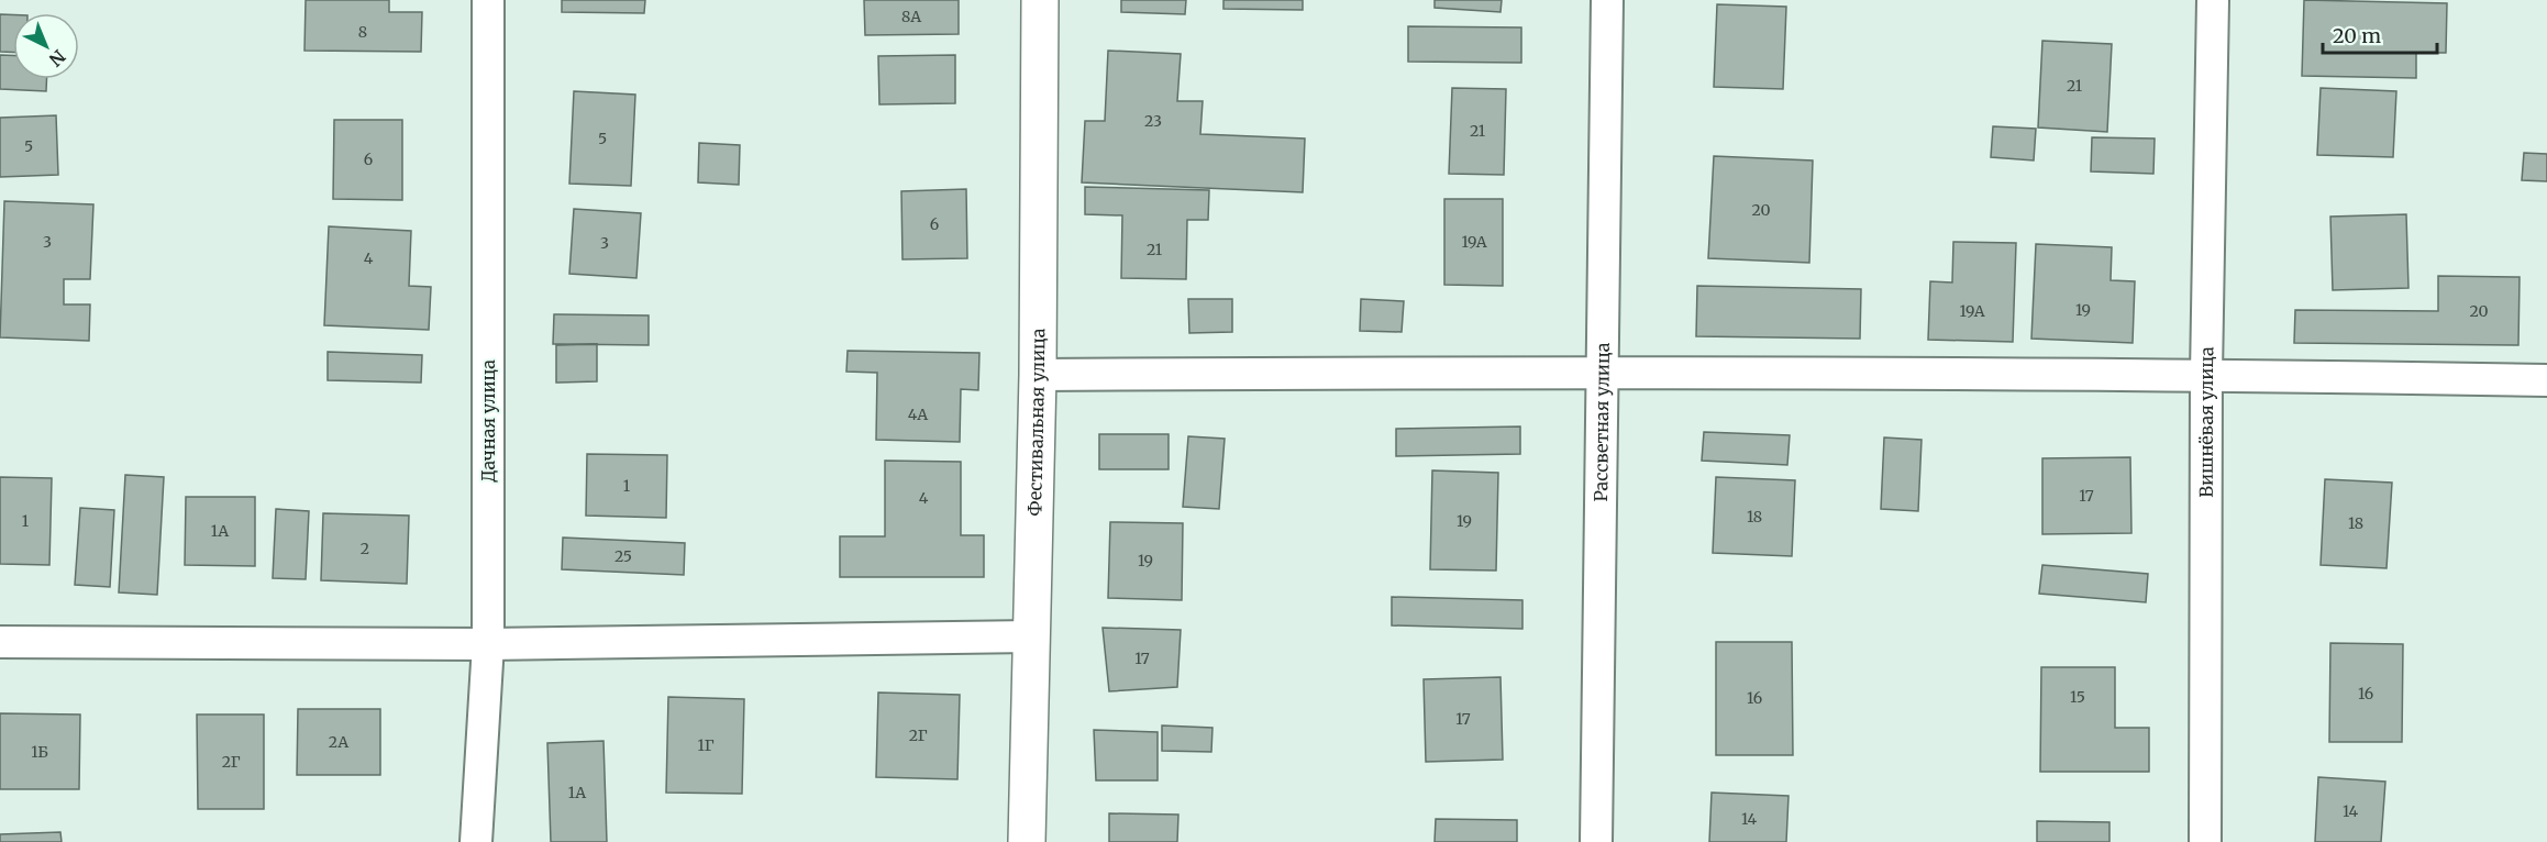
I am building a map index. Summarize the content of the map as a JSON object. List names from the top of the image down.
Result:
{
  "streets": {
    "street": [
      "Дачная улица",
      "Фестивальная улица",
      "Рассветная улица",
      "Вишнёвая улица"
    ]
  },
  "house_numbers": [
    "8А",
    "8",
    "21",
    "23",
    "21",
    "5",
    "5",
    "6",
    "20",
    "6",
    "3",
    "19А",
    "3",
    "21",
    "4",
    "19",
    "19А",
    "20",
    "4А",
    "1",
    "17",
    "4",
    "18",
    "1",
    "19",
    "18",
    "1А",
    "2",
    "25",
    "19",
    "17",
    "16",
    "15",
    "16",
    "17",
    "2Г",
    "2А",
    "1Г",
    "1Б",
    "2Г",
    "1А",
    "14",
    "14"
  ],
  "scale_bar": "20 m",
  "north": "bottom right"
}
